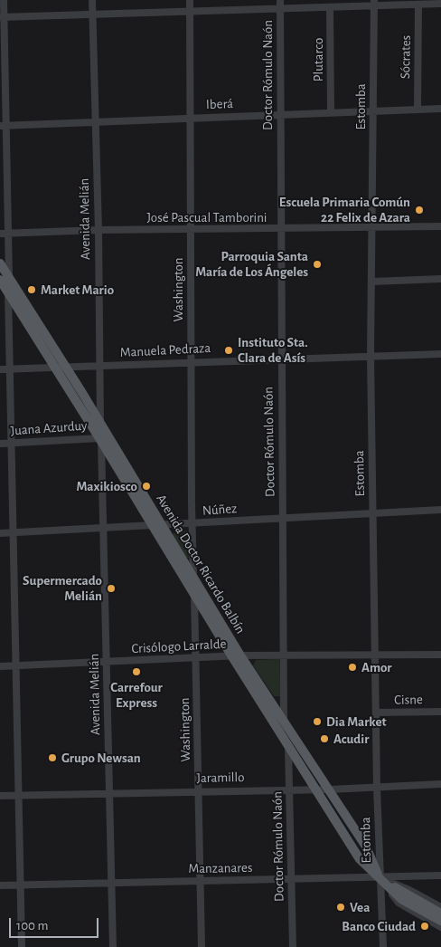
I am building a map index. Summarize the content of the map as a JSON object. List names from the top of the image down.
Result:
{
  "streets": {
    "main road": ["Avenida Doctor Ricardo Balbín"],
    "street": [
      "Sócrates",
      "Plutarco",
      "Doctor Rómulo Naón",
      "Iberá",
      "Estomba",
      "José Pascual Tamborini",
      "Avenida Melián",
      "Washington",
      "Manuela Pedraza",
      "Juana Azurduy",
      "Núñez",
      "Crisólogo Larralde",
      "Cisne",
      "Jaramillo",
      "Manzanares"
    ]
  },
  "crossings": [
    ["Sócrates", "Iberá"],
    ["Plutarco", "Iberá"],
    ["Doctor Rómulo Naón", "Iberá"],
    ["Doctor Rómulo Naón", "José Pascual Tamborini"],
    ["Doctor Rómulo Naón", "Manuela Pedraza"],
    ["Doctor Rómulo Naón", "Núñez"],
    ["Doctor Rómulo Naón", "Avenida Doctor Ricardo Balbín"],
    ["Doctor Rómulo Naón", "Crisólogo Larralde"],
    ["Doctor Rómulo Naón", "Jaramillo"],
    ["Doctor Rómulo Naón", "Manzanares"],
    ["Iberá", "Estomba"],
    ["Iberá", "Avenida Melián"],
    ["Iberá", "Washington"],
    ["Estomba", "José Pascual Tamborini"],
    ["Estomba", "Manuela Pedraza"],
    ["Estomba", "Núñez"],
    ["Estomba", "Avenida Doctor Ricardo Balbín"],
    ["Estomba", "Crisólogo Larralde"],
    ["Estomba", "Cisne"],
    ["Estomba", "Jaramillo"],
    ["Estomba", "Manzanares"],
    ["José Pascual Tamborini", "Avenida Melián"],
    ["José Pascual Tamborini", "Washington"],
    ["Avenida Melián", "Manuela Pedraza"],
    ["Avenida Melián", "Juana Azurduy"],
    ["Avenida Melián", "Núñez"],
    ["Avenida Melián", "Avenida Doctor Ricardo Balbín"],
    ["Avenida Melián", "Crisólogo Larralde"],
    ["Avenida Melián", "Jaramillo"],
    ["Avenida Melián", "Manzanares"],
    ["Washington", "Manuela Pedraza"],
    ["Washington", "Núñez"],
    ["Washington", "Avenida Doctor Ricardo Balbín"],
    ["Washington", "Crisólogo Larralde"],
    ["Washington", "Jaramillo"],
    ["Washington", "Manzanares"],
    ["Manuela Pedraza", "Avenida Doctor Ricardo Balbín"],
    ["Juana Azurduy", "Avenida Doctor Ricardo Balbín"],
    ["Núñez", "Avenida Doctor Ricardo Balbín"],
    ["Avenida Doctor Ricardo Balbín", "Crisólogo Larralde"],
    ["Avenida Doctor Ricardo Balbín", "Jaramillo"],
    ["Avenida Doctor Ricardo Balbín", "Manzanares"]
  ],
  "places": [
    "Escuela Primaria Común 22 Felix de Azara",
    "Parroquia Santa María de Los Ángeles",
    "Market Mario",
    "Instituto Sta. Clara de Asís",
    "Maxikiosco",
    "Supermercado Melián",
    "Amor",
    "Carrefour Express",
    "Dia Market",
    "Acudir",
    "Grupo Newsan",
    "Vea",
    "Banco Ciudad"
  ],
  "scale_bar": "100 m"
}
